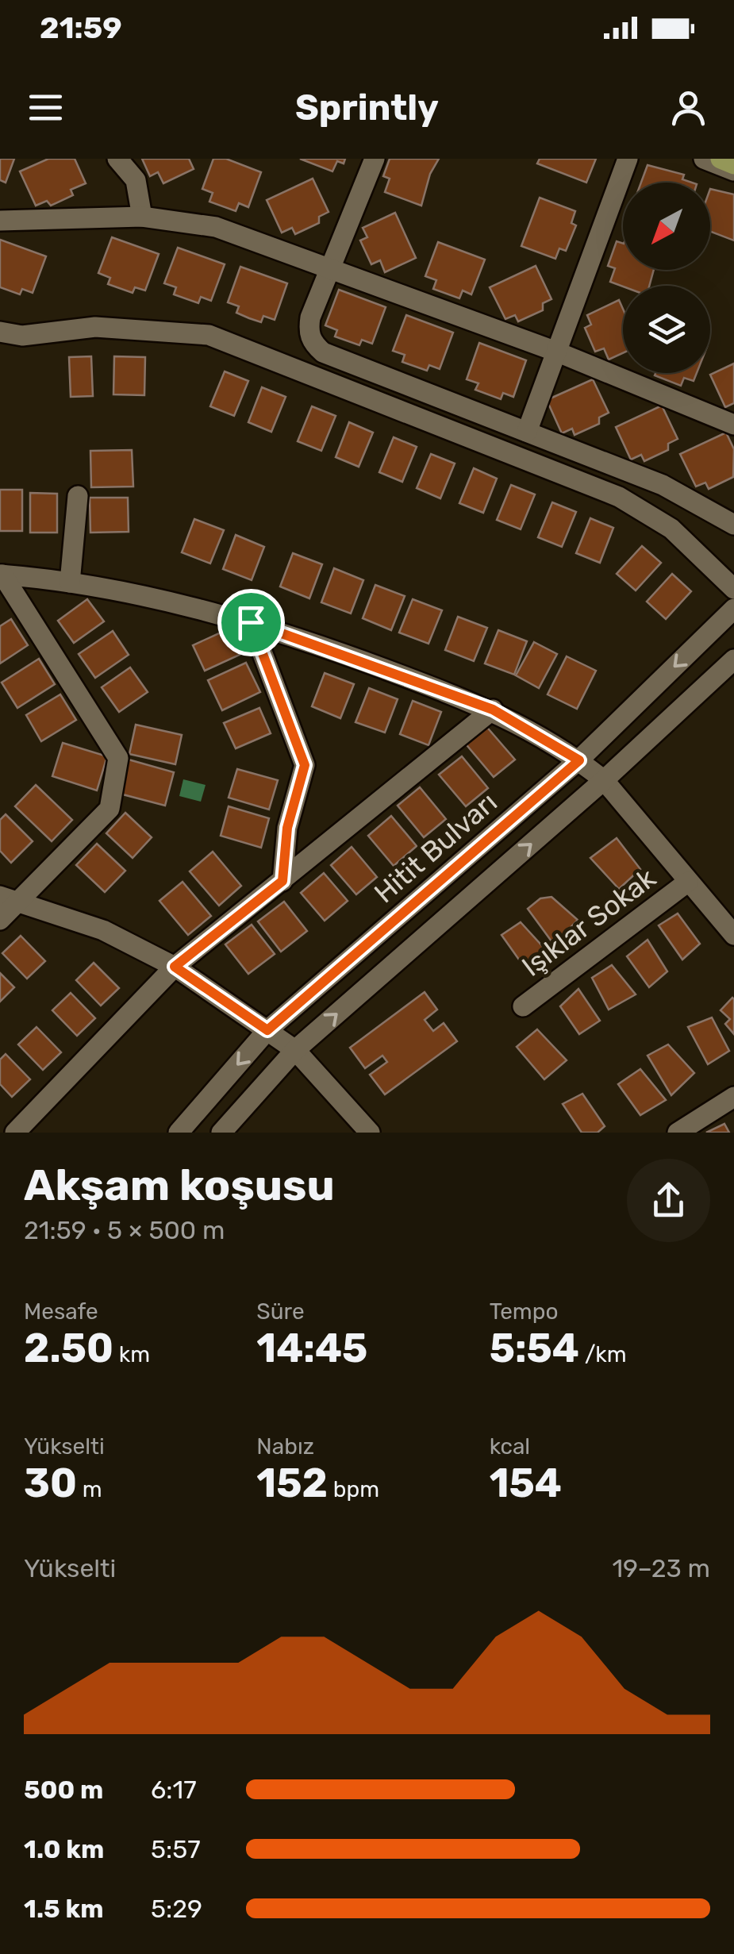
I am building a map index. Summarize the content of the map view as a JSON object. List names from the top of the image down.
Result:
{
  "streets": {
    "street": ["Hitit Bulvarı", "Işıklar Sokak"]
  },
  "north": "bottom left",
  "page": {
    "status": "21:59",
    "header": "Sprintly",
    "heading": ["Akşam koşusu", "21:59 · 5 × 500 m"],
    "stats": [
      ["Mesafe", "2.50 km"],
      ["Süre", "14:45"],
      ["Tempo", "5:54 /km"],
      ["Yükselti", "30 m"],
      ["Nabız", "152 bpm"],
      ["kcal", "154"]
    ],
    "chart": ["Yükselti", "19–23 m"],
    "list": [
      {
        "name": "500 m",
        "note": "6:17"
      },
      {
        "name": "1.0 km",
        "note": "5:57"
      },
      {
        "name": "1.5 km",
        "note": "5:29"
      }
    ]
  }
}
